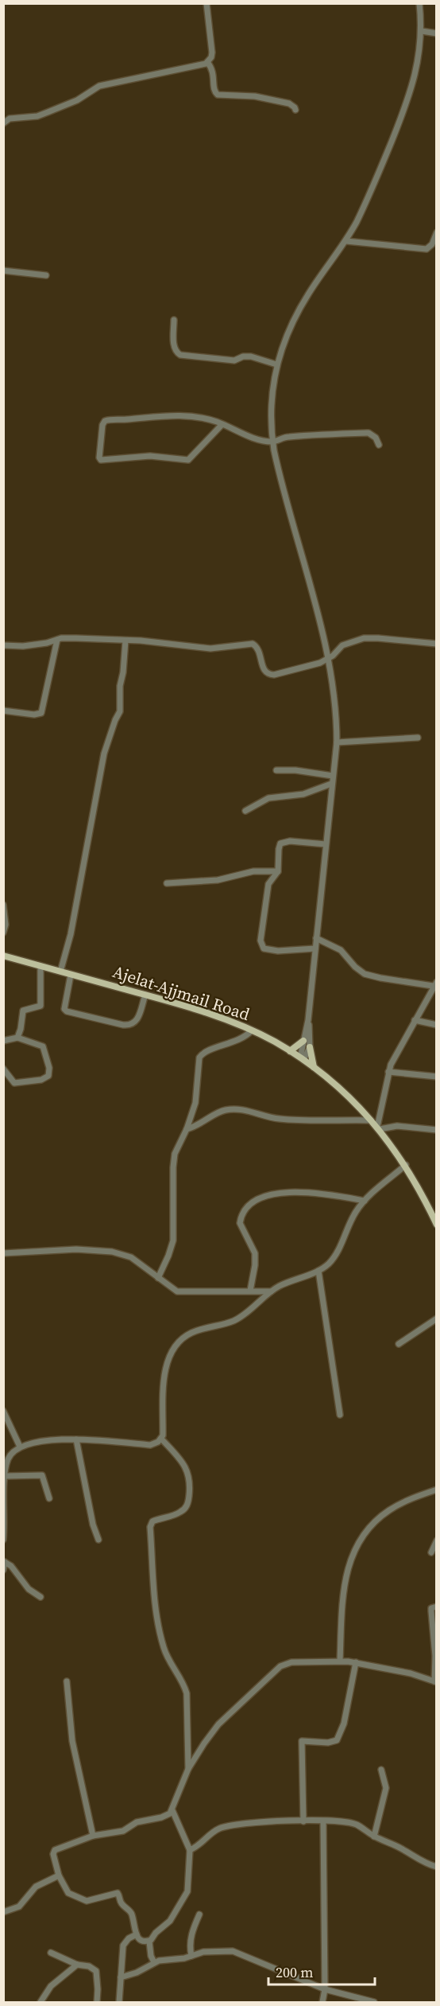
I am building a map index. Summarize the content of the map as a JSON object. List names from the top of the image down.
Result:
{
  "streets": {
    "main road": ["Ajelat-Ajjmail Road"]
  },
  "scale_bar": "200 m"
}
